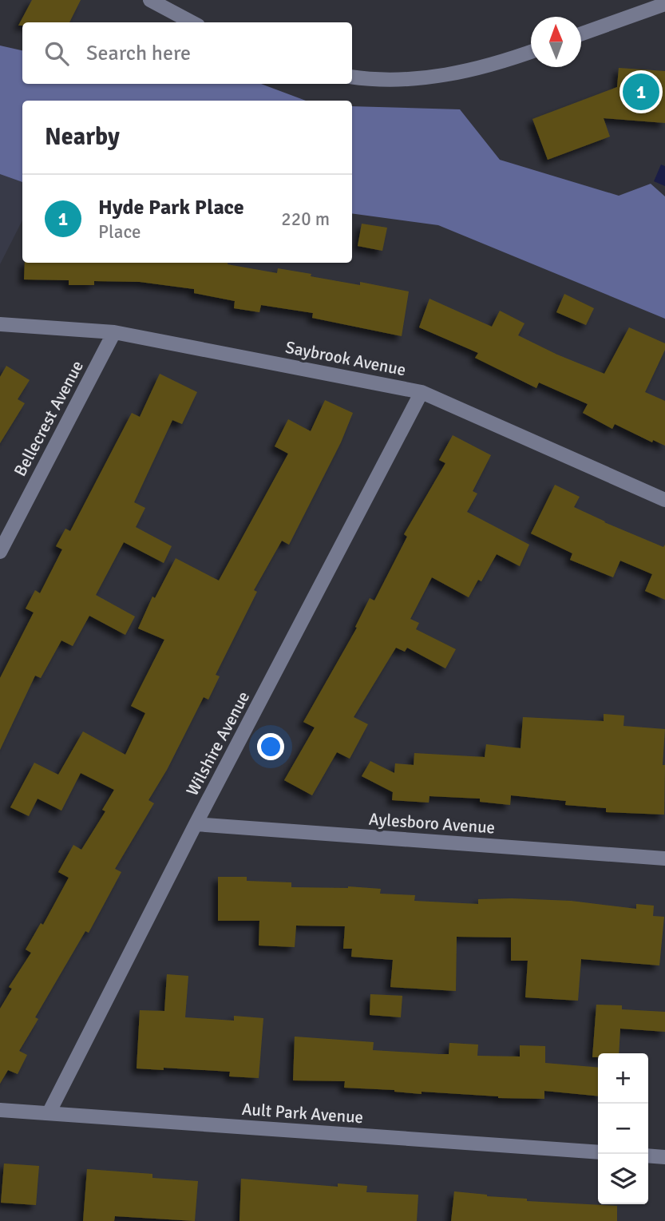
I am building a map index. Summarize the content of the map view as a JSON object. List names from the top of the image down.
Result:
{
  "streets": {
    "street": [
      "Saybrook Avenue",
      "Bellecrest Avenue",
      "Wilshire Avenue",
      "Aylesboro Avenue",
      "Ault Park Avenue"
    ]
  },
  "crossings": [
    ["Saybrook Avenue", "Bellecrest Avenue"],
    ["Saybrook Avenue", "Wilshire Avenue"],
    ["Wilshire Avenue", "Aylesboro Avenue"],
    ["Wilshire Avenue", "Ault Park Avenue"]
  ],
  "north": "top",
  "page": {
    "search": "Search here",
    "pins": "1",
    "heading": "Nearby",
    "list": [
      {
        "mark": "1",
        "name": "Hyde Park Place",
        "note": "Place",
        "value": "220 m"
      }
    ],
    "map_buttons": ["+", "−"]
  }
}
